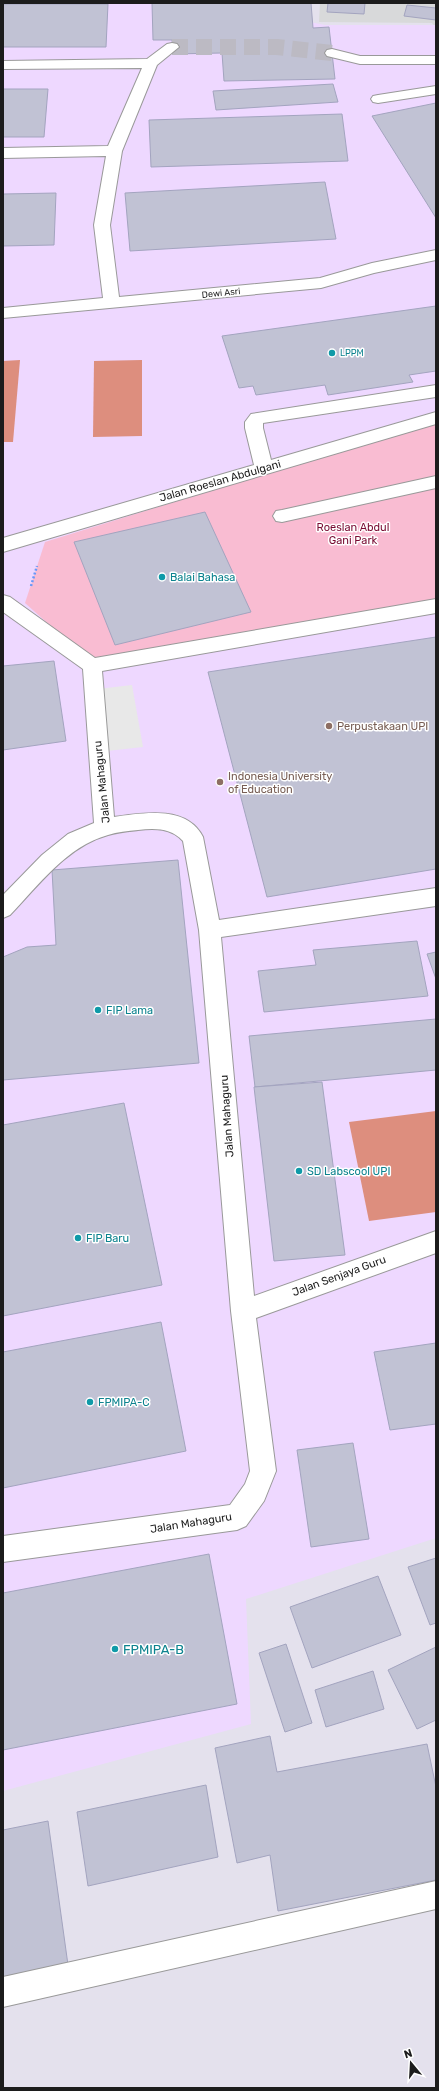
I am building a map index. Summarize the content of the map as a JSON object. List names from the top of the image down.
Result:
{
  "streets": {
    "street": [
      "Dewi Asri",
      "Jalan Roeslan Abdulgani",
      "Jalan Mahaguru",
      "Jalan Senjaya Guru"
    ]
  },
  "crossings": [
    ["Jalan Mahaguru", "Jalan Senjaya Guru"]
  ],
  "parks": ["Roeslan Abdul Gani Park"],
  "places": [
    "LPPM",
    "Balai Bahasa",
    "Perpustakaan UPI",
    "Indonesia University of Education",
    "FIP Lama",
    "SD Labscool UPI",
    "FIP Baru",
    "FPMIPA-C",
    "FPMIPA-B"
  ],
  "north": "top"
}
